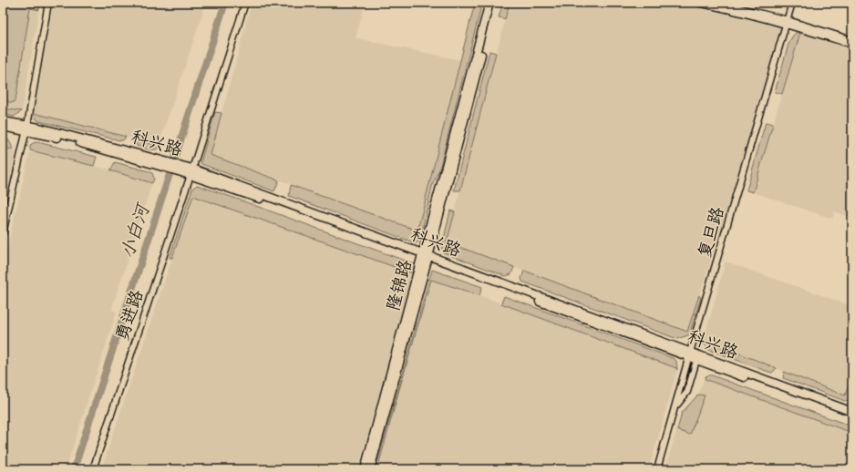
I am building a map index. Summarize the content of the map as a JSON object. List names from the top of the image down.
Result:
{
  "streets": {
    "main road": ["科兴路", "隆锦路"],
    "street": ["复旦路", "勇进路"]
  },
  "crossings": [
    ["科兴路", "复旦路"],
    ["科兴路", "隆锦路"],
    ["科兴路", "勇进路"]
  ],
  "water": ["小白河"]
}
